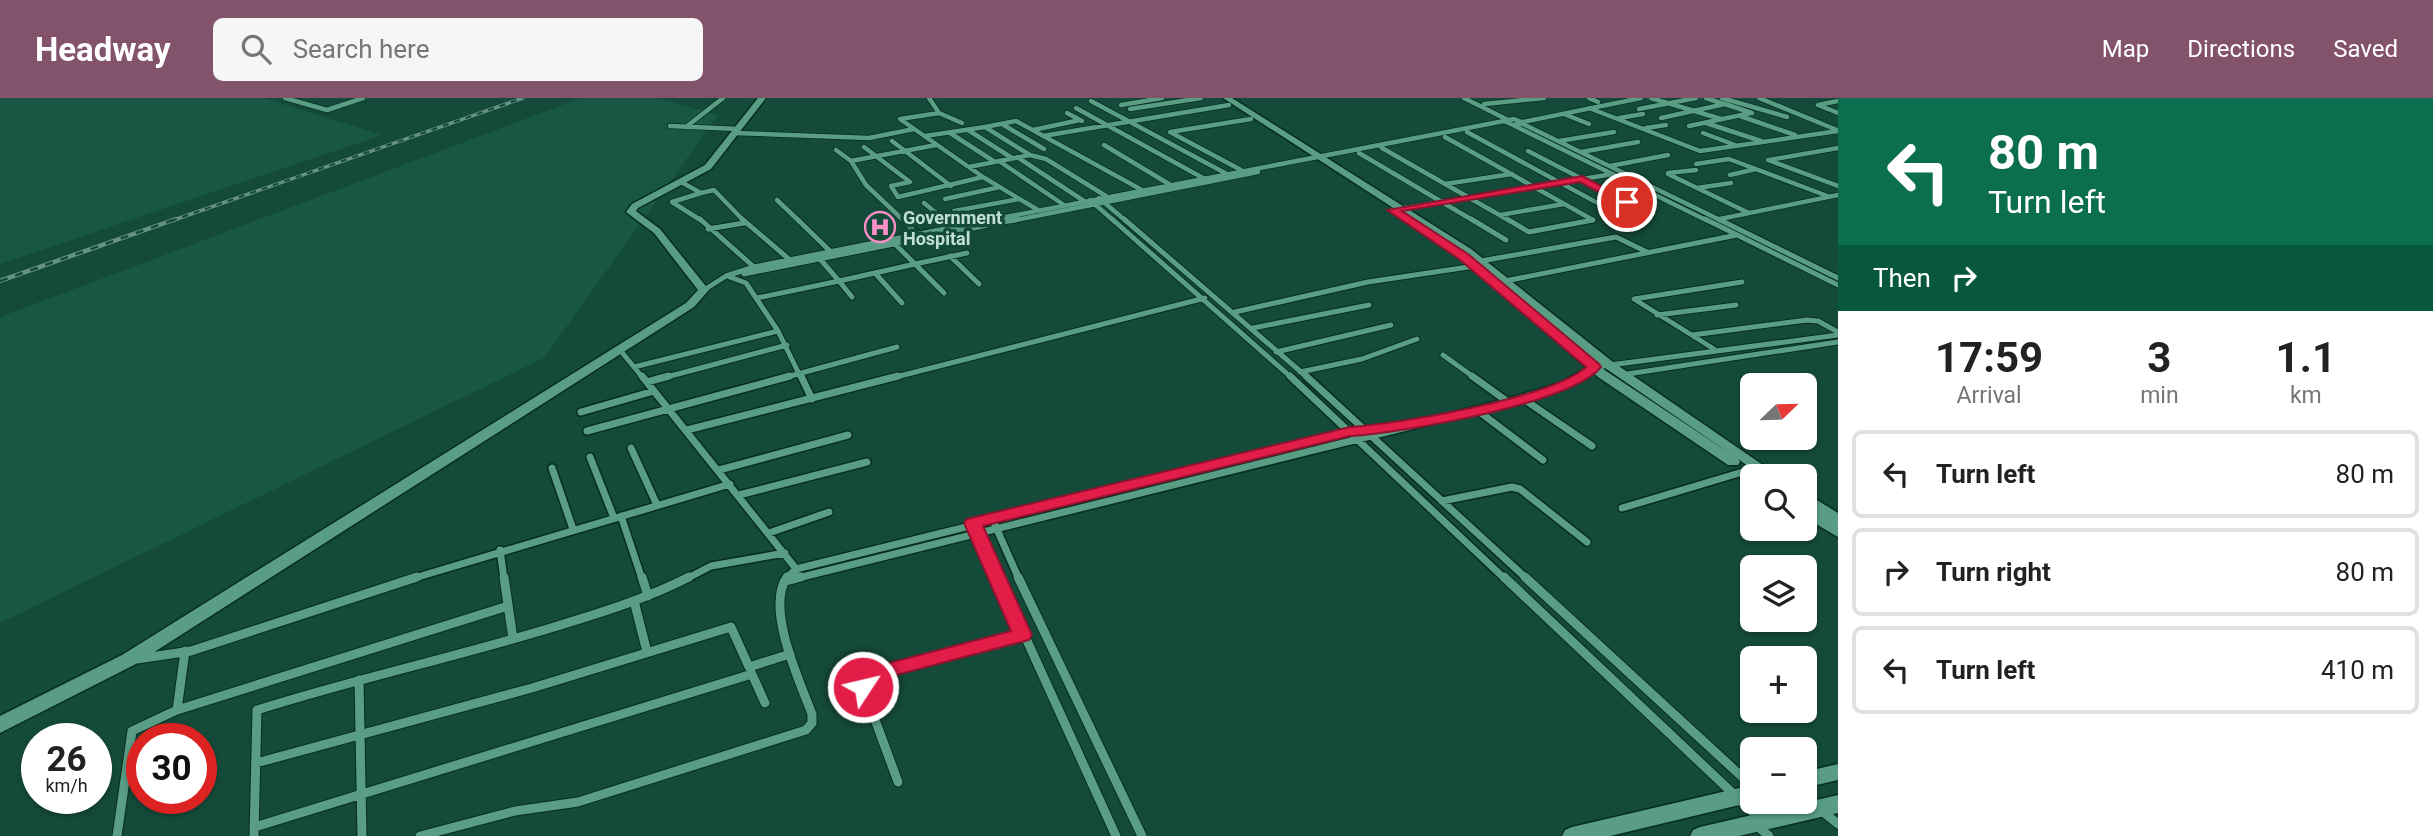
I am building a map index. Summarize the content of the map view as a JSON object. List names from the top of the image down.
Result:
{
  "places": {
    "hospital": ["Government Hospital"]
  },
  "north": "top right",
  "page": {
    "header": "Headway",
    "search": "Search here",
    "nav": ["Map", "Directions", "Saved"],
    "turn": ["80 m", "Turn left"],
    "then": "Then",
    "eta": [
      "17:59",
      "Arrival",
      "3",
      "min",
      "1.1",
      "km"
    ],
    "map_buttons": ["+", "−"],
    "list": [
      {
        "name": "Turn left",
        "value": "80 m"
      },
      {
        "name": "Turn right",
        "value": "80 m"
      },
      {
        "name": "Turn left",
        "value": "410 m"
      }
    ],
    "speed": "26 km/h",
    "limit": "30"
  }
}
